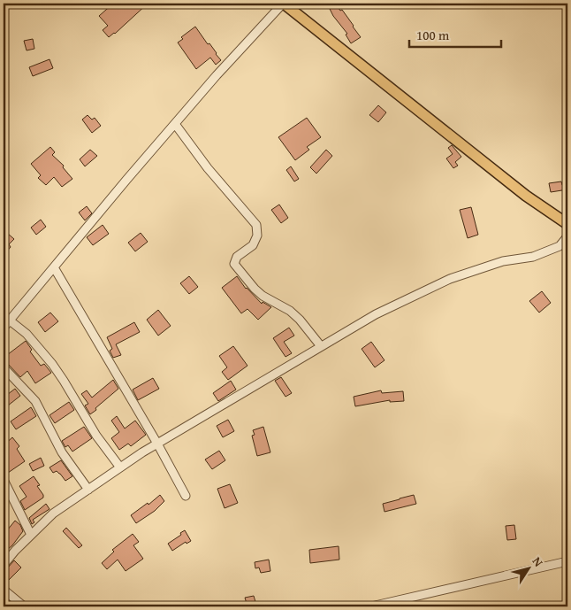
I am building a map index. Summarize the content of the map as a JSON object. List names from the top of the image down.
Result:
{
  "scale_bar": "100 m",
  "north": "top right"
}
